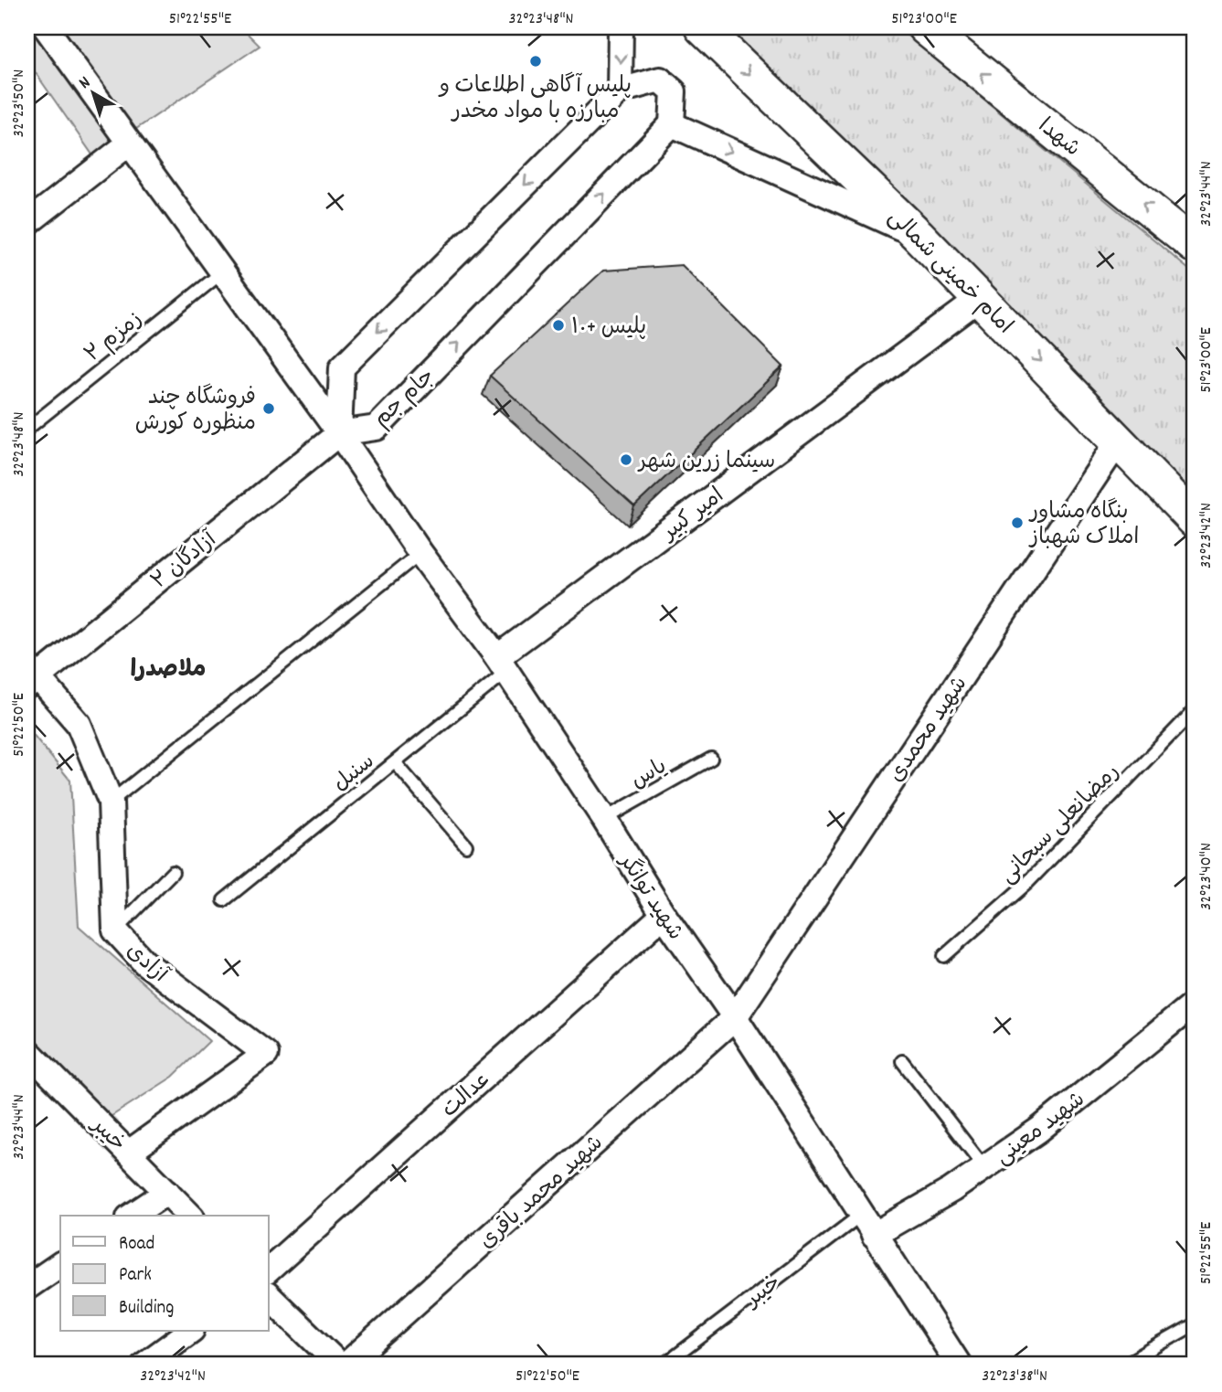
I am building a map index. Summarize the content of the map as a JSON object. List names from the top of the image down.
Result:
{
  "streets": {
    "main road": ["شهدا", "امام خمینی شمالی"],
    "street": [
      "جام جم",
      "امیر کبیر",
      "آزادگان ۲",
      "شهید محمدی",
      "شهید توانگر",
      "آزادی",
      "عدالت",
      "شهید معینی",
      "خیبر",
      "شهید محمد باقری"
    ],
    "lane": [
      "زمزم ۲",
      "سنبل",
      "یاس",
      "رمضانعلی سبحانی"
    ]
  },
  "crossings": [
    ["امام خمینی شمالی", "امیر کبیر"],
    ["امام خمینی شمالی", "شهید محمدی"],
    ["زمزم ۲", "شهید توانگر"],
    ["جام جم", "آزادگان ۲"],
    ["جام جم", "شهید توانگر"],
    ["امیر کبیر", "سنبل"],
    ["امیر کبیر", "شهید توانگر"],
    ["آزادگان ۲", "شهید توانگر"],
    ["آزادگان ۲", "آزادی"],
    ["شهید محمدی", "شهید توانگر"],
    ["شهید محمدی", "شهید محمد باقری"],
    ["سنبل", "شهید توانگر"],
    ["یاس", "شهید توانگر"],
    ["شهید توانگر", "عدالت"],
    ["شهید توانگر", "شهید معینی"],
    ["شهید توانگر", "خیبر"],
    ["شهید توانگر", "شهید محمد باقری"],
    ["آزادی", "خیبر"],
    ["شهید معینی", "خیبر"]
  ],
  "one_way": ["شهدا", "امام خمینی شمالی"],
  "districts": ["ملاصدرا"],
  "places": [
    "پلیس آگاهی اطلاعات و مبارزه با مواد مخدر",
    "پلیس +۱۰",
    "فروشگاه چند منظوره کورش",
    "سینما زرین شهر",
    "بنگاه مشاور املاک شهباز"
  ],
  "legend": ["Road", "Park", "Building"],
  "north": "top left",
  "coordinates": [
    "51°22'55\"E",
    "32°23'48\"N",
    "51°23'00\"E",
    "32°23'50\"N",
    "32°23'44\"N",
    "32°23'42\"N",
    "51°22'50\"E",
    "32°23'40\"N",
    "32°23'38\"N"
  ]
}
